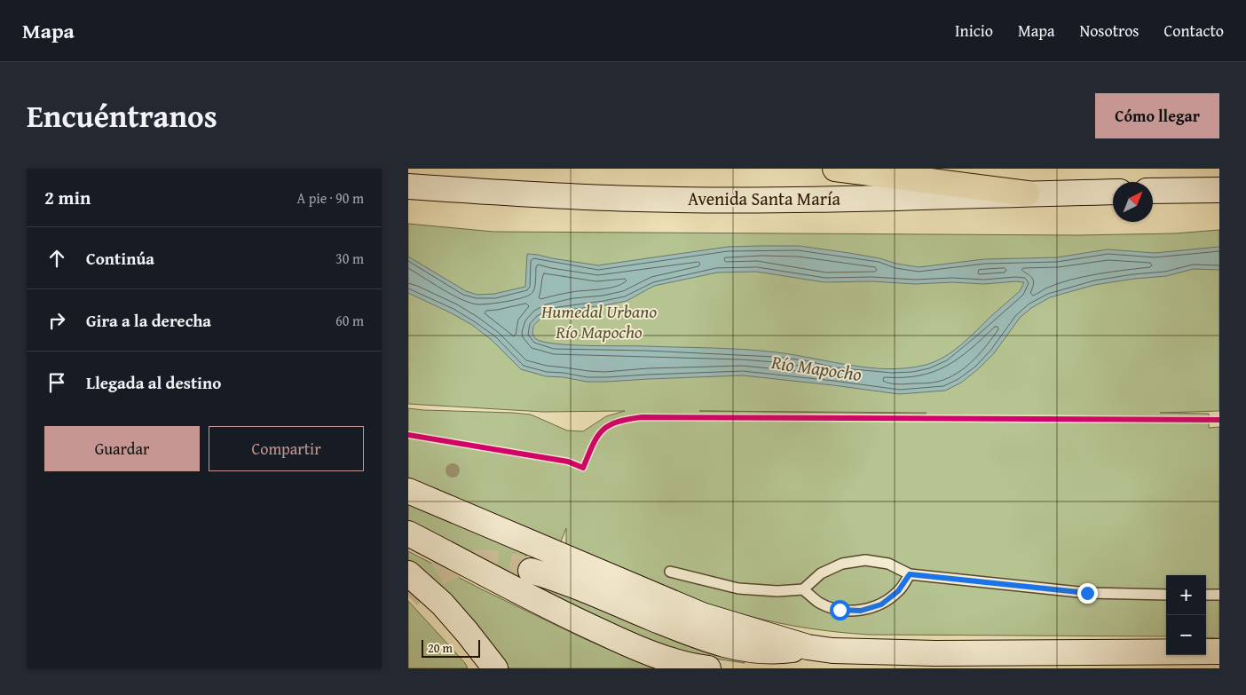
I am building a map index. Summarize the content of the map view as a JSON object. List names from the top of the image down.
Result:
{
  "streets": {
    "main road": ["Avenida Santa María"]
  },
  "water": ["Río Mapocho"],
  "parks": ["Humedal Urbano Río Mapocho"],
  "scale_bar": "20 m",
  "north": "top right",
  "page": {
    "header": "Mapa",
    "nav": [
      "Inicio",
      "Mapa",
      "Nosotros",
      "Contacto"
    ],
    "title": "Encuéntranos",
    "buttons": [
      "Cómo llegar",
      ["Guardar", "Compartir"]
    ],
    "heading": ["2 min", "A pie · 90 m"],
    "list": [
      ["Continúa", "30 m"],
      ["Gira a la derecha", "60 m"],
      "Llegada al destino"
    ],
    "map_buttons": ["+", "−"],
    "scale": "20 m"
  }
}
